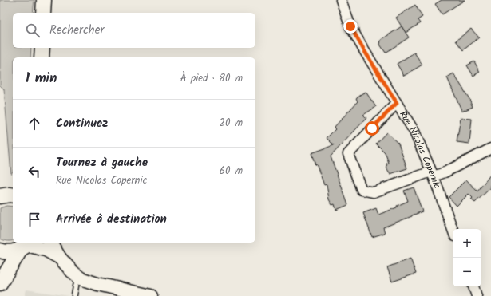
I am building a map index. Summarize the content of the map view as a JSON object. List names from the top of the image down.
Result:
{
  "streets": {
    "street": ["Rue Nicolas Copernic"]
  },
  "page": {
    "search": "Rechercher",
    "heading": ["1 min", "À pied · 80 m"],
    "list": [
      ["Continuez", "20 m"],
      ["Tournez à gauche", "Rue Nicolas Copernic", "60 m"],
      "Arrivée à destination"
    ],
    "map_buttons": ["+", "−"]
  }
}
